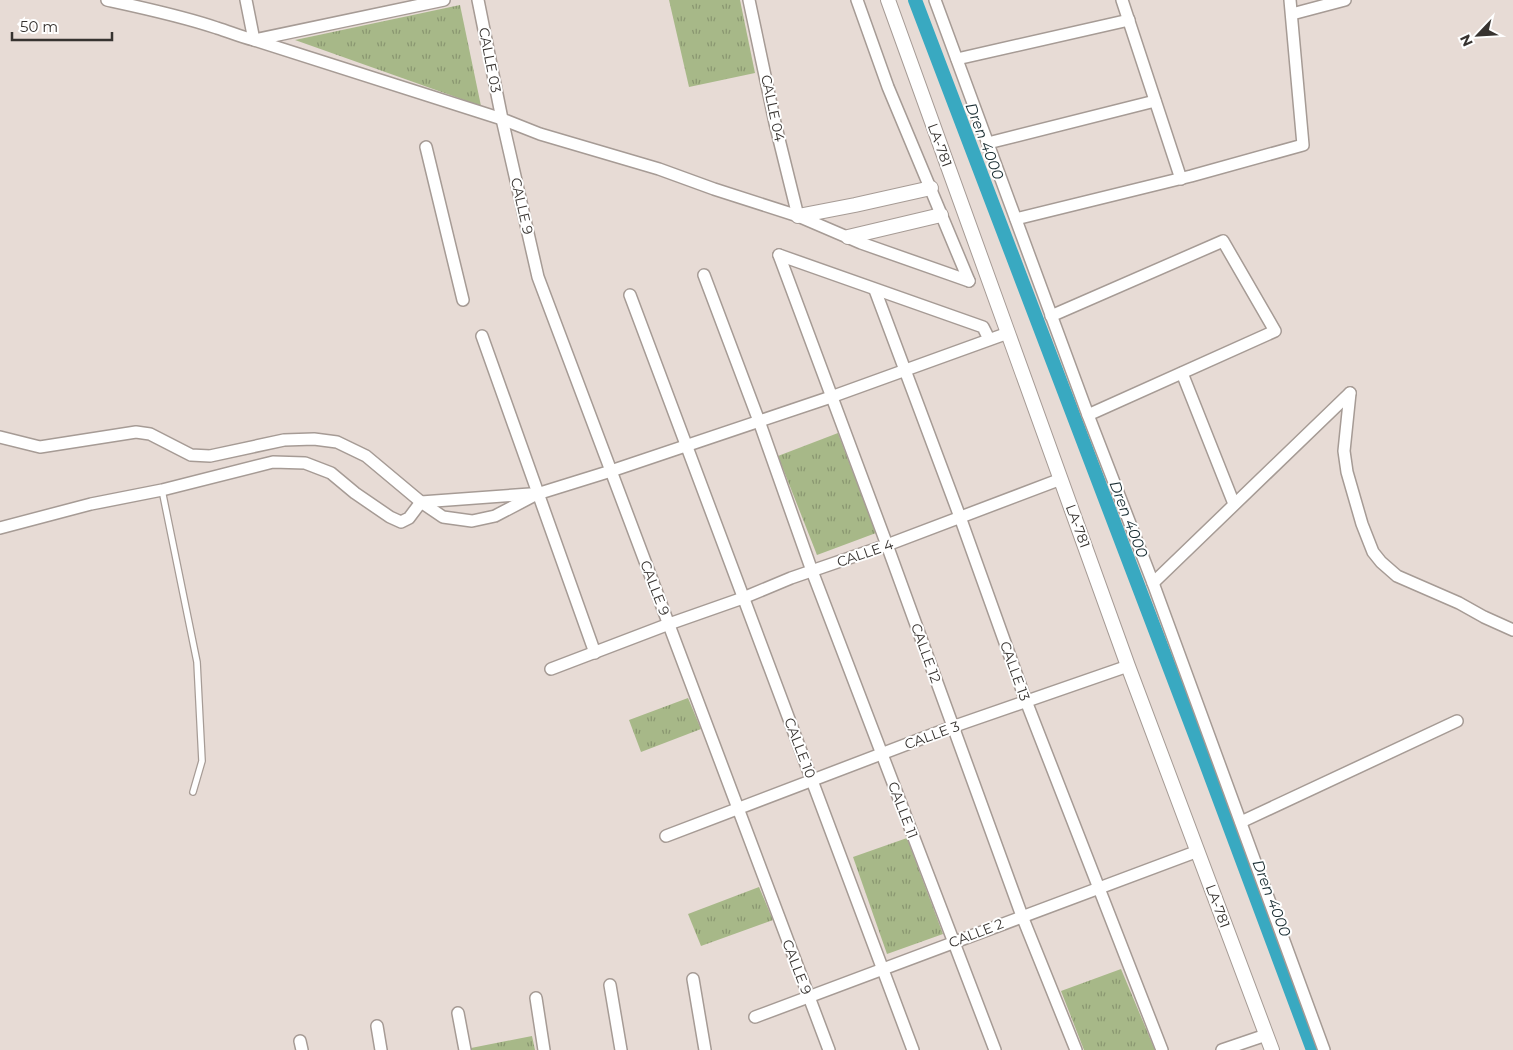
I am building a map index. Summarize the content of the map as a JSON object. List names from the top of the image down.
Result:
{
  "streets": {
    "street": [
      "CALLE 03",
      "CALLE 04",
      "LA-781",
      "CALLE 9",
      "CALLE 4",
      "CALLE 12",
      "CALLE 13",
      "CALLE 3",
      "CALLE 10",
      "CALLE 11",
      "CALLE 2"
    ]
  },
  "crossings": [
    ["CALLE 03", "CALLE 9"],
    ["LA-781", "CALLE 4"],
    ["LA-781", "CALLE 3"],
    ["LA-781", "CALLE 2"],
    ["CALLE 9", "CALLE 4"],
    ["CALLE 9", "CALLE 3"],
    ["CALLE 9", "CALLE 2"],
    ["CALLE 4", "CALLE 12"],
    ["CALLE 4", "CALLE 13"],
    ["CALLE 4", "CALLE 10"],
    ["CALLE 4", "CALLE 11"],
    ["CALLE 12", "CALLE 13"],
    ["CALLE 12", "CALLE 3"],
    ["CALLE 12", "CALLE 2"],
    ["CALLE 13", "CALLE 3"],
    ["CALLE 13", "CALLE 2"],
    ["CALLE 3", "CALLE 10"],
    ["CALLE 3", "CALLE 11"],
    ["CALLE 10", "CALLE 2"],
    ["CALLE 11", "CALLE 2"]
  ],
  "water": ["Dren 4000"],
  "scale_bar": "50 m",
  "north": "bottom left"
}
